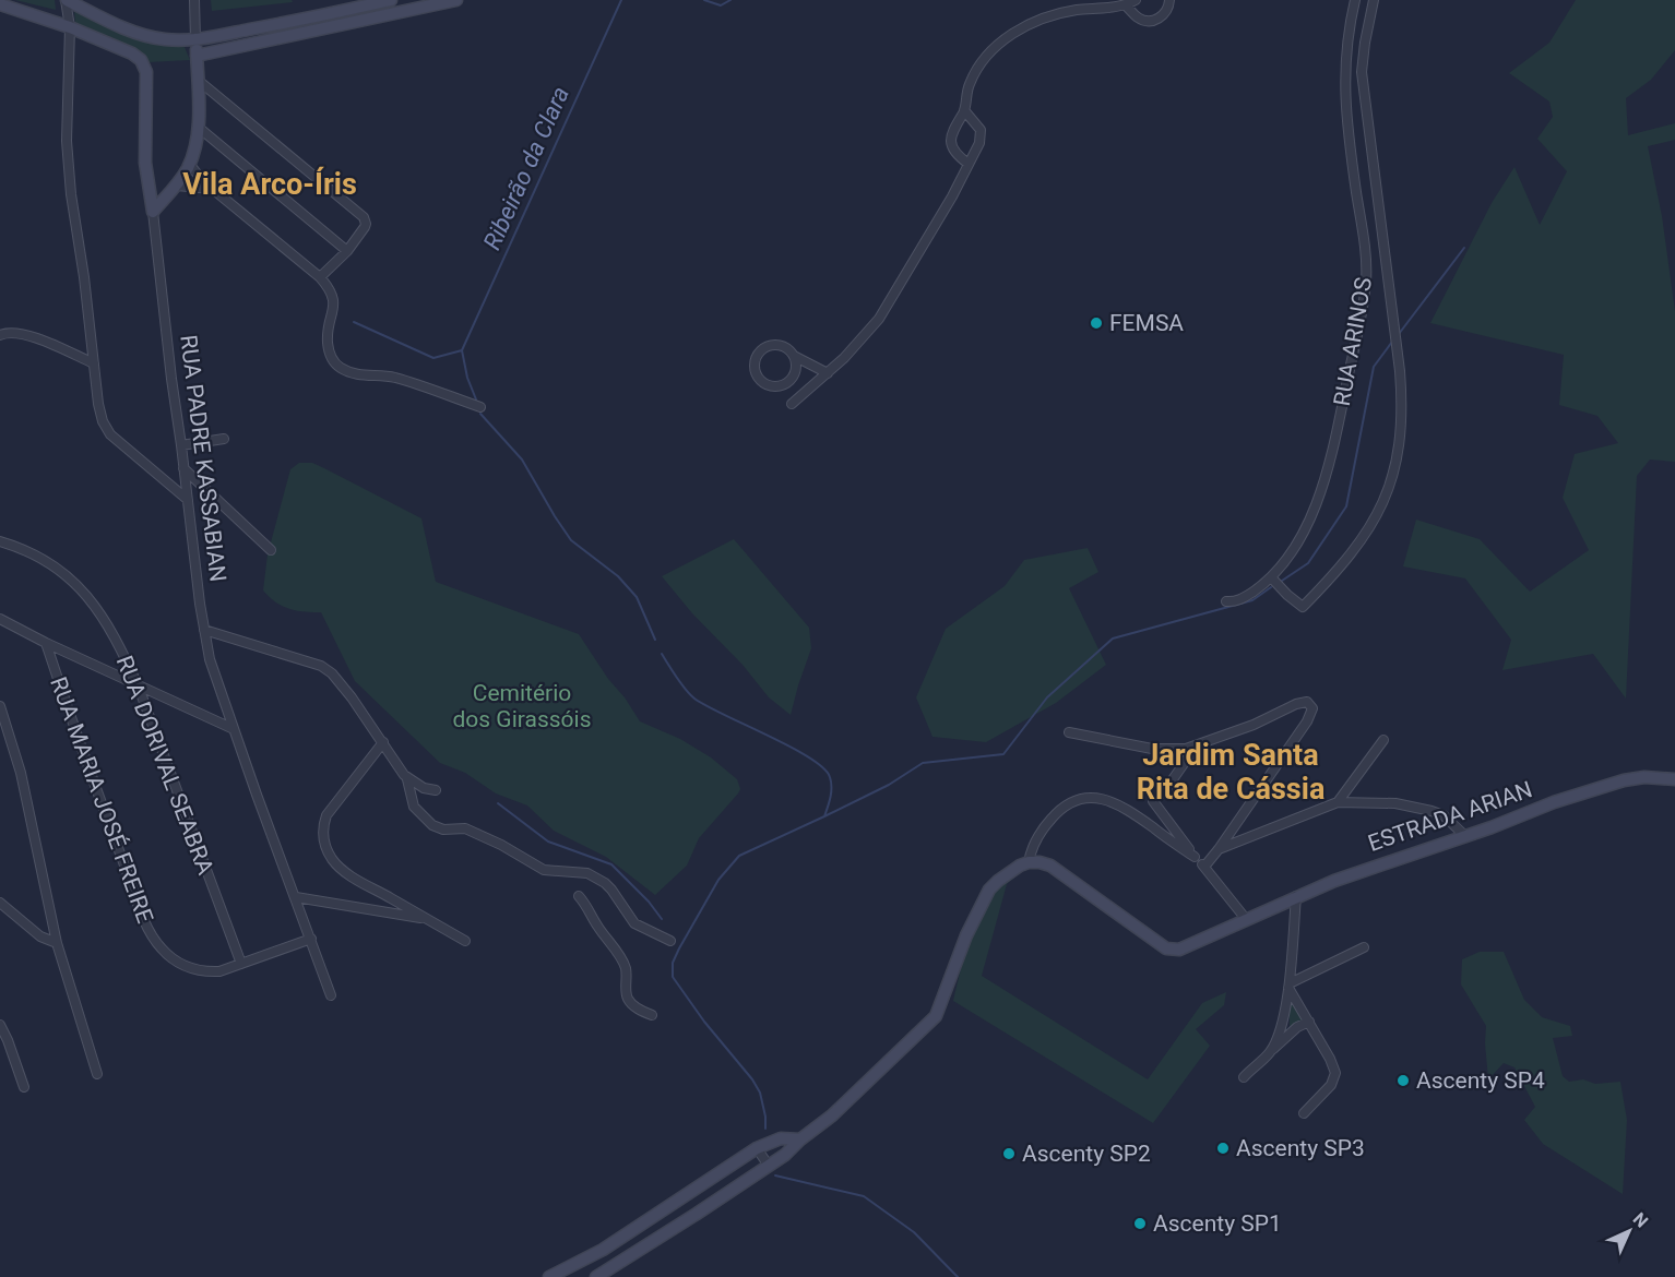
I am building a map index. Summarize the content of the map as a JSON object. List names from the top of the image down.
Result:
{
  "streets": {
    "street": [
      "RUA ARINOS",
      "RUA PADRE KASSABIAN",
      "RUA DORIVAL SEABRA",
      "RUA MARIA JOSÉ FREIRE",
      "ESTRADA ARIAN"
    ]
  },
  "crossings": [
    ["RUA PADRE KASSABIAN", "RUA MARIA JOSÉ FREIRE"],
    ["RUA DORIVAL SEABRA", "RUA MARIA JOSÉ FREIRE"]
  ],
  "districts": ["Vila Arco-Íris", "Jardim Santa Rita de Cássia"],
  "water": ["Ribeirão da Clara"],
  "parks": ["Cemitério dos Girassóis"],
  "places": [
    "FEMSA",
    "Ascenty SP4",
    "Ascenty SP3",
    "Ascenty SP2",
    "Ascenty SP1"
  ],
  "north": "top right"
}
